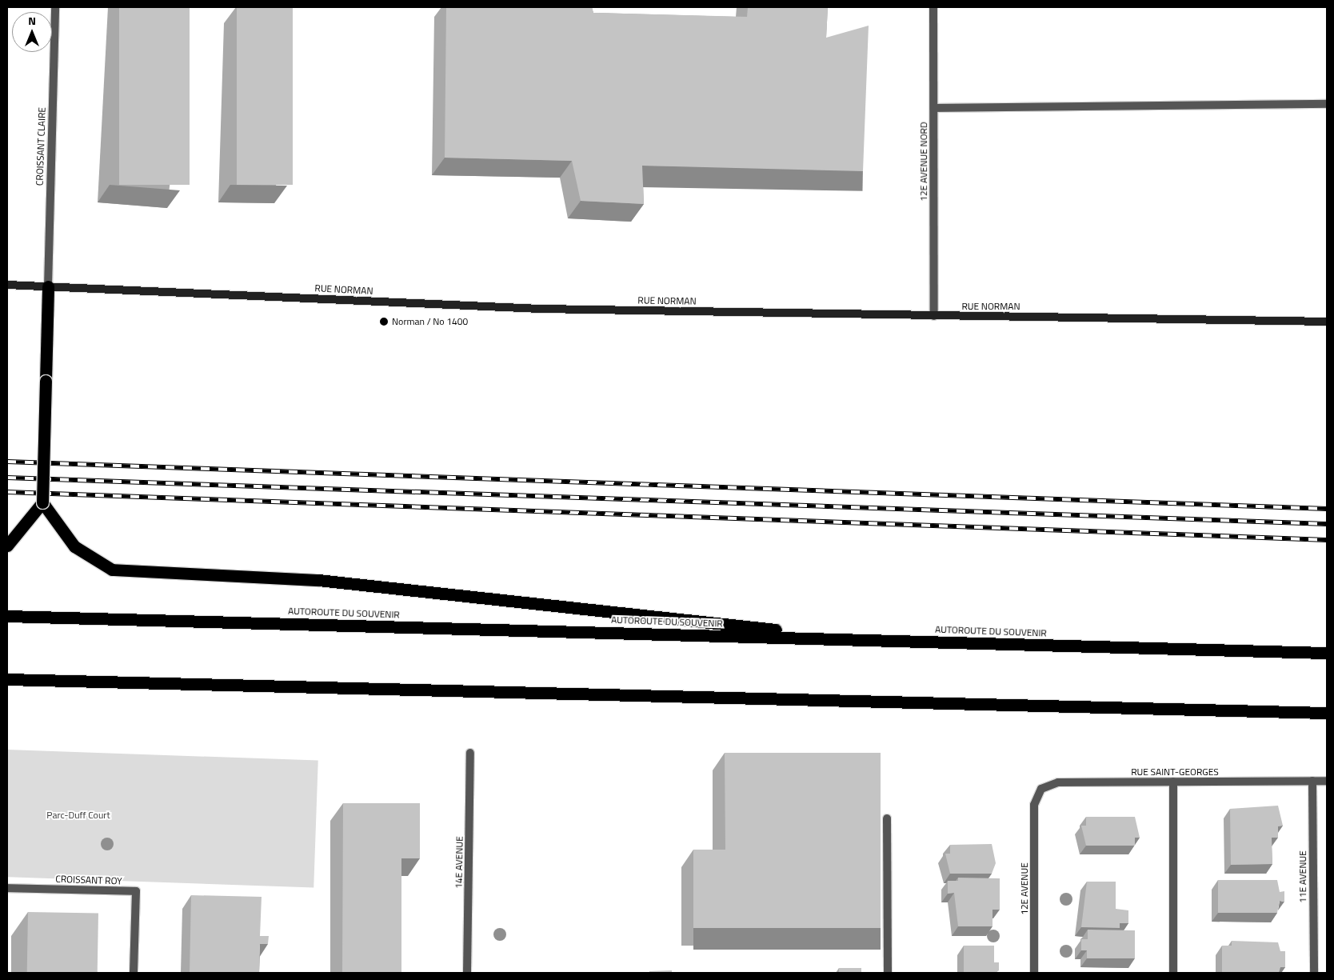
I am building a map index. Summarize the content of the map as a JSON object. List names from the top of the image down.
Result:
{
  "streets": {
    "highway": ["AUTOROUTE DU SOUVENIR"],
    "street": [
      "CROISSANT CLAIRE",
      "12E AVENUE NORD",
      "RUE NORMAN",
      "RUE SAINT-GEORGES",
      "14E AVENUE",
      "11E AVENUE",
      "CROISSANT ROY",
      "12E AVENUE"
    ]
  },
  "crossings": [
    ["CROISSANT CLAIRE", "RUE NORMAN"],
    ["12E AVENUE NORD", "RUE NORMAN"],
    ["RUE SAINT-GEORGES", "11E AVENUE"],
    ["RUE SAINT-GEORGES", "12E AVENUE"]
  ],
  "parks": ["Parc-Duff Court"],
  "places": ["Norman / No 1400"],
  "north": "top"
}
